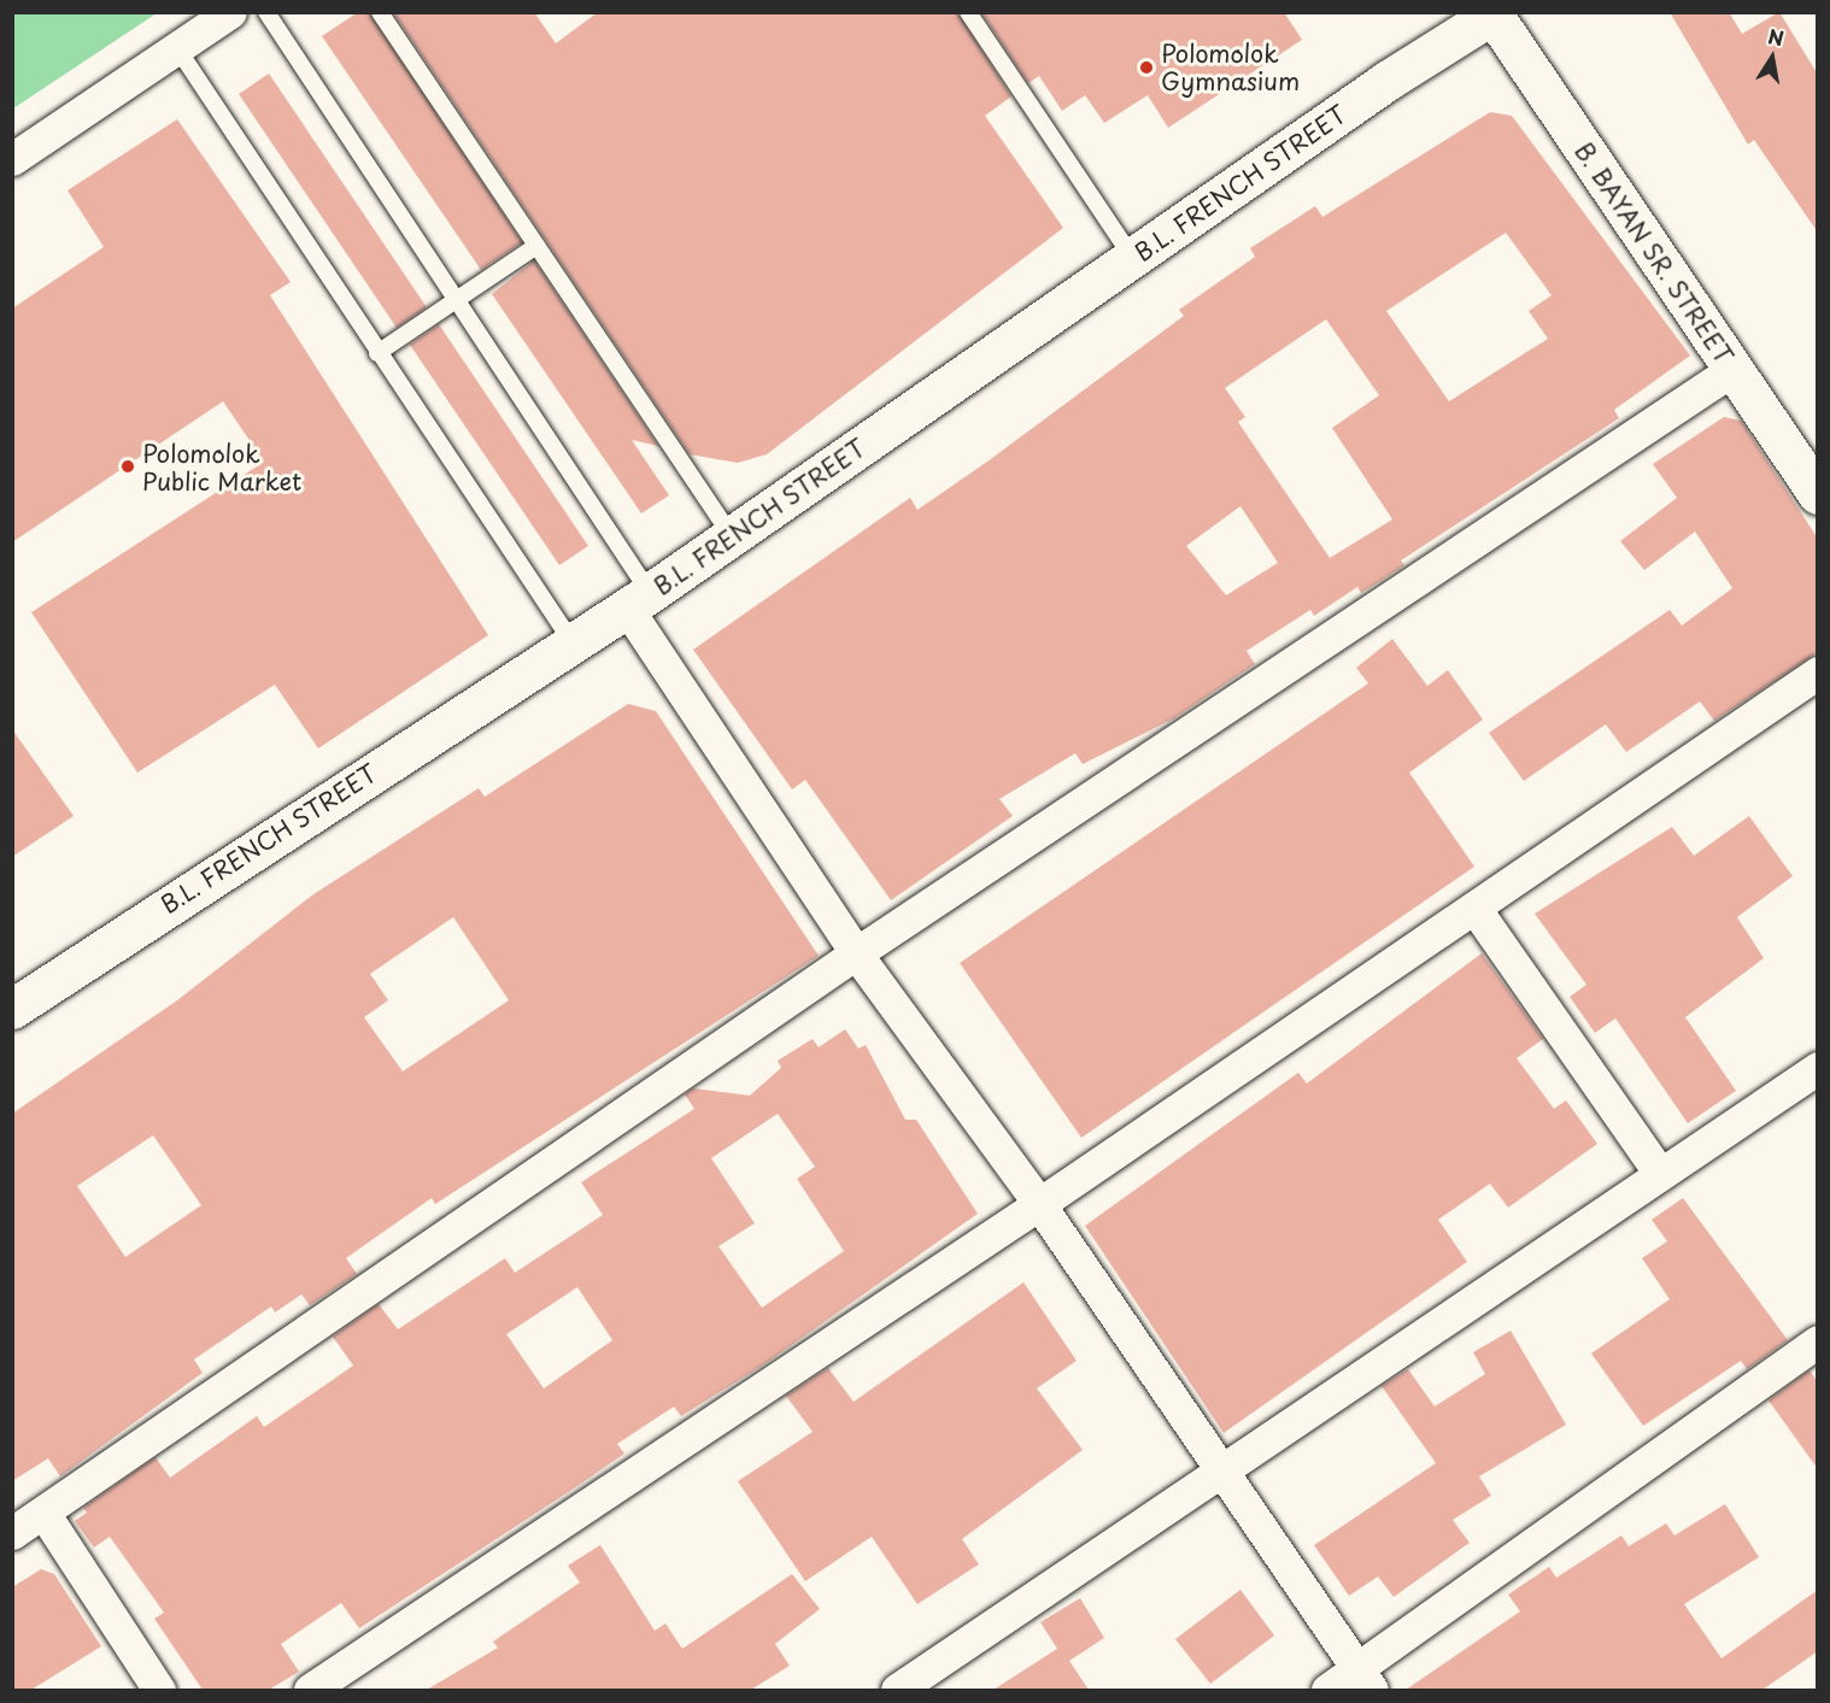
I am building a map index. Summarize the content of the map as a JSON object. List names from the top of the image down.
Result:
{
  "streets": {
    "street": ["B.L. FRENCH STREET", "B. BAYAN SR. STREET"]
  },
  "crossings": [
    ["B.L. FRENCH STREET", "B. BAYAN SR. STREET"]
  ],
  "places": ["Polomolok Gymnasium", "Polomolok Public Market"],
  "north": "top"
}
